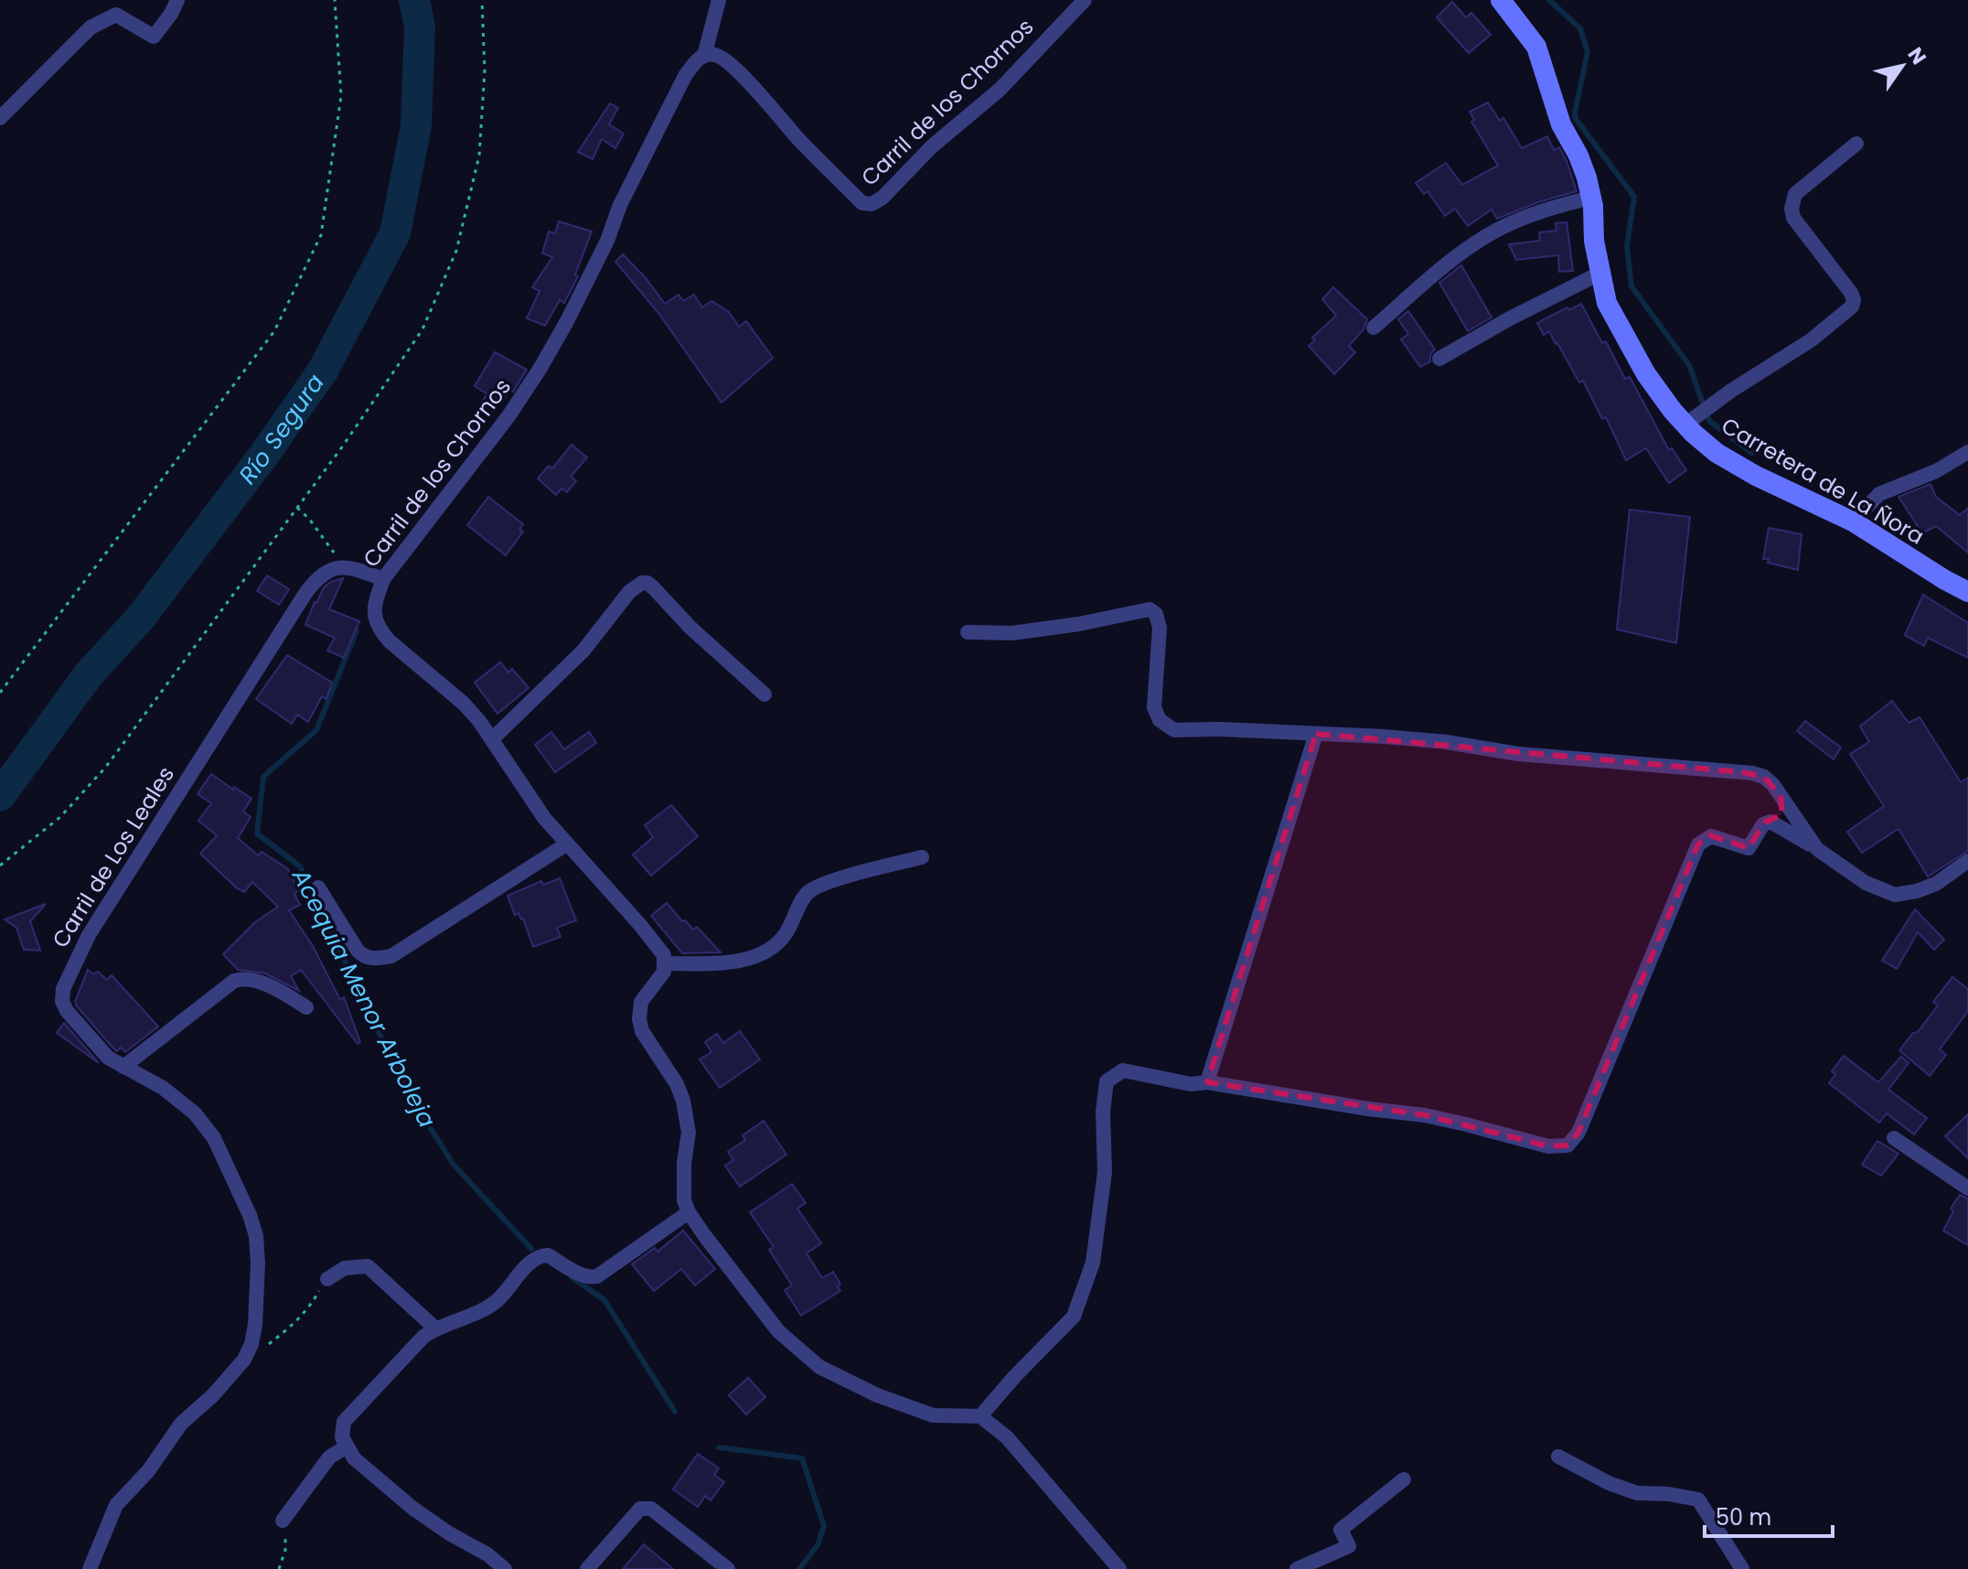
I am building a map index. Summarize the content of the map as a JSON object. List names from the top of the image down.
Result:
{
  "streets": {
    "main road": ["Carretera de La Ñora"],
    "street": ["Carril de los Chornos", "Carril de Los Leales"]
  },
  "water": ["Río Segura", "Acequia Menor Arboleja"],
  "scale_bar": "50 m",
  "north": "top right"
}
